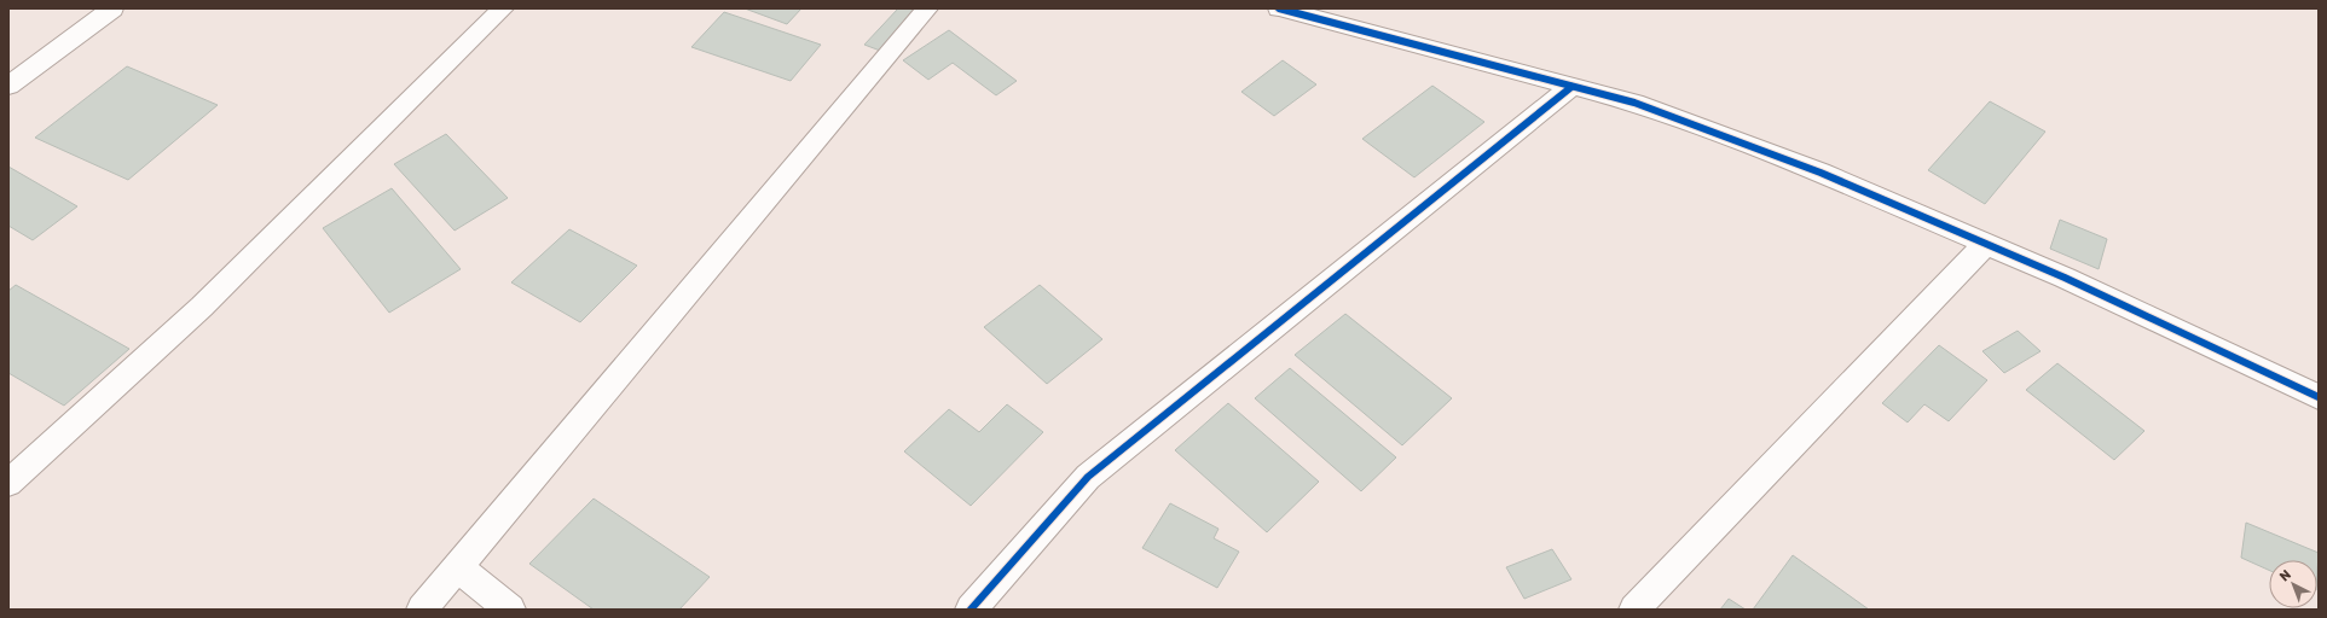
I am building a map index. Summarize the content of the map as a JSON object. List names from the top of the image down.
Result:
{
  "north": "top left"
}
